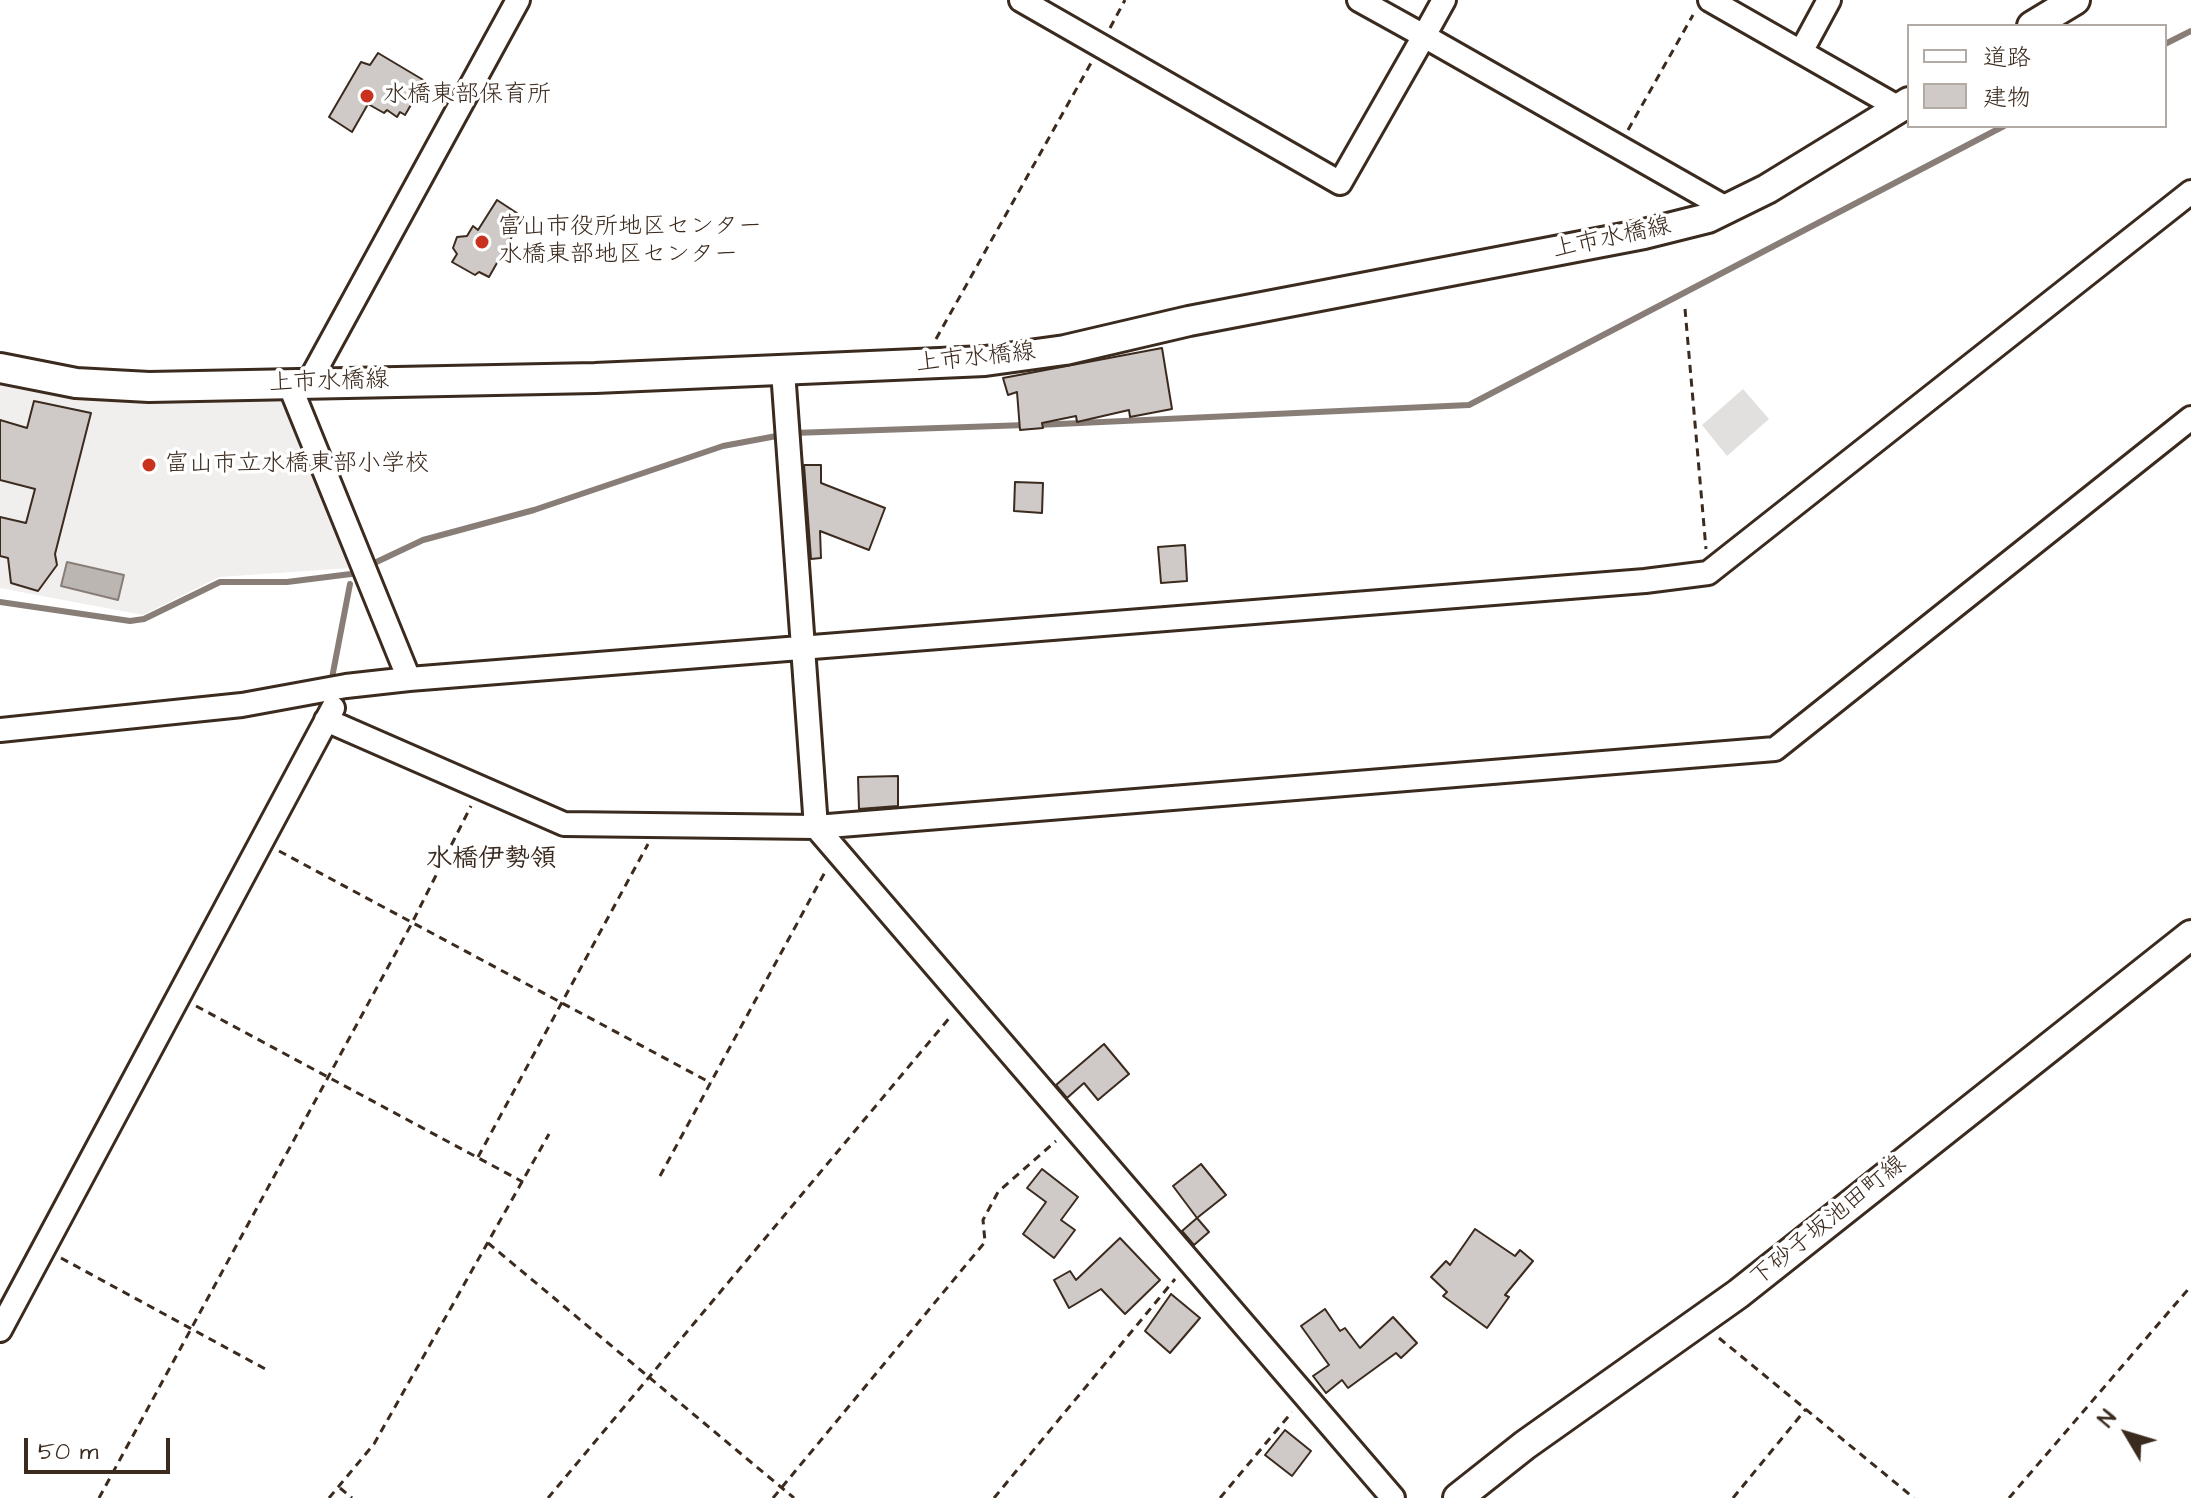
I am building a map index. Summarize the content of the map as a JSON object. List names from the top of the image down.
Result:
{
  "streets": {
    "main road": ["上市水橋線", "下砂子坂池田町線"]
  },
  "districts": ["水橋伊勢領"],
  "places": ["水橋東部保育所", "富山市役所地区センター 水橋東部地区センター", "富山市立水橋東部小学校"],
  "legend": ["道路", "建物"],
  "scale_bar": "50 m",
  "north": "top left"
}
